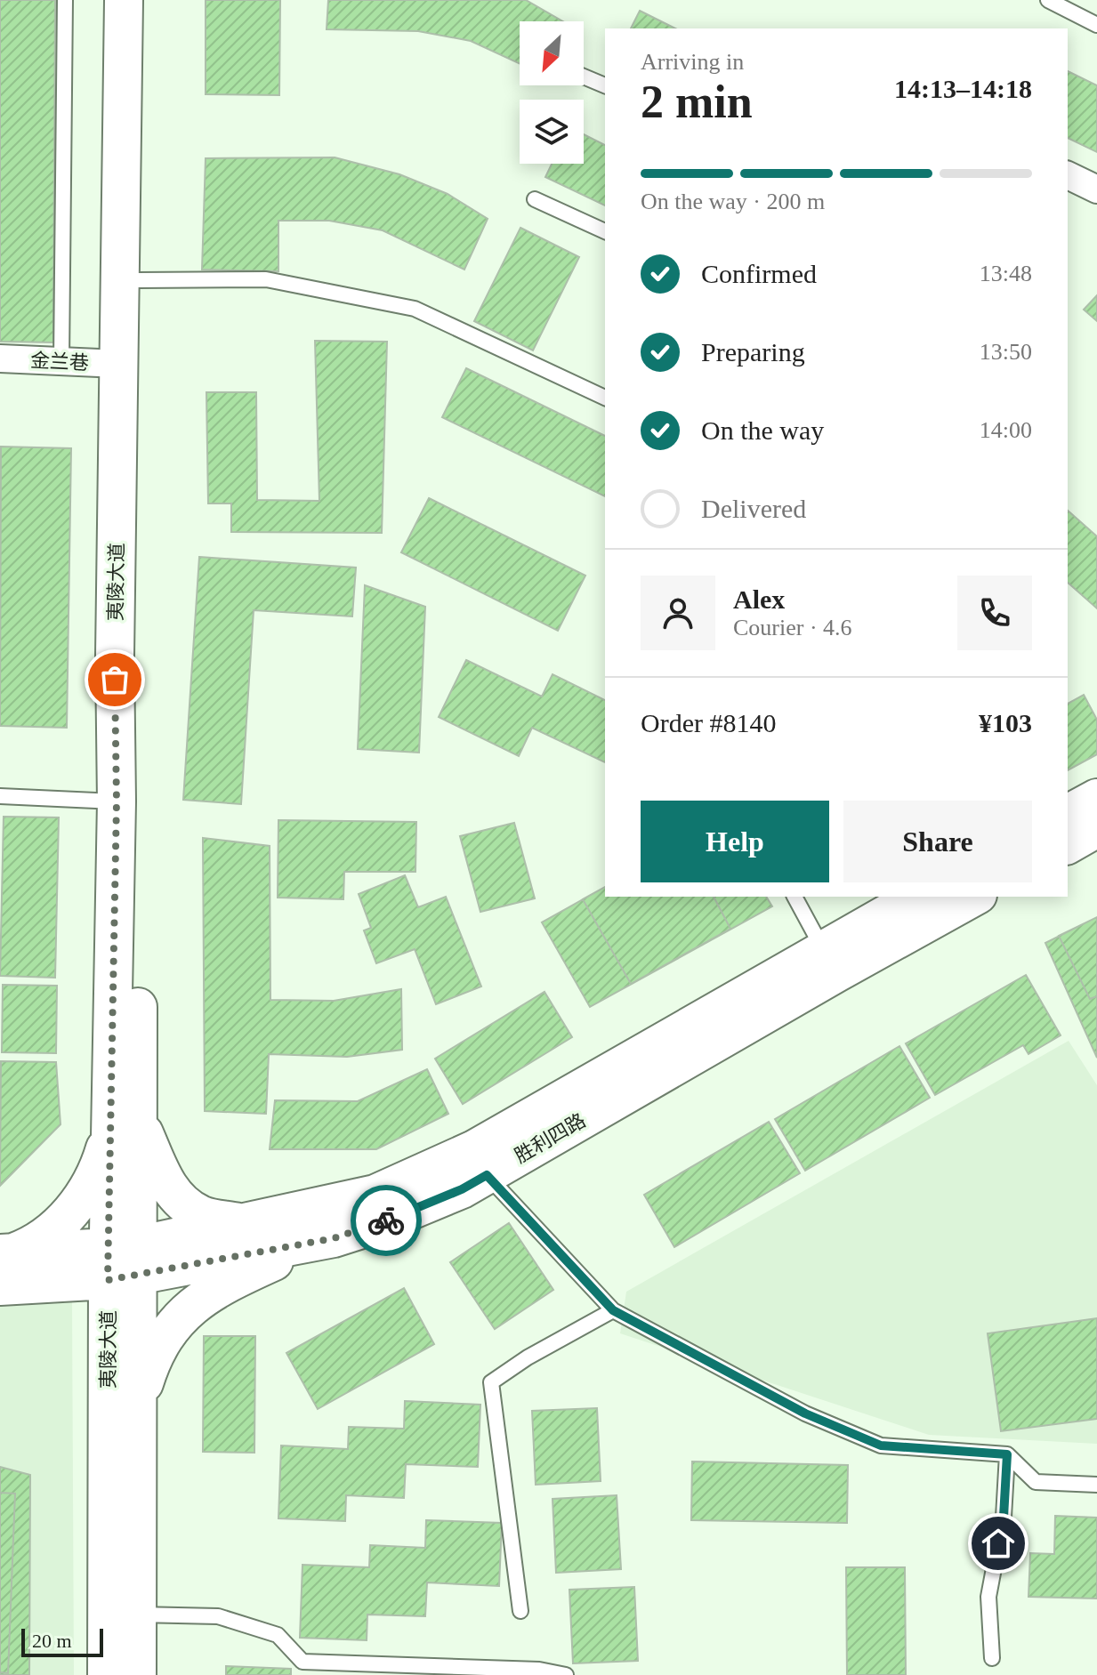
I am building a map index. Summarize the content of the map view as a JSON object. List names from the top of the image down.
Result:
{
  "streets": {
    "main road": ["夷陵大道", "胜利四路"],
    "street": ["金兰巷"]
  },
  "crossings": [
    ["金兰巷", "夷陵大道"],
    ["夷陵大道", "胜利四路"]
  ],
  "scale_bar": "20 m",
  "north": "bottom left",
  "page": {
    "heading": ["2 min", "Arriving in", "14:13–14:18"],
    "panel": [
      "Alex",
      "Courier · 4.6",
      "Order #8140",
      "¥103"
    ],
    "bar": "On the way · 200 m",
    "list": [
      ["Confirmed", "13:48"],
      ["Preparing", "13:50"],
      ["On the way", "14:00"],
      "Delivered"
    ],
    "buttons": ["Help", "Share"],
    "scale": "20 m"
  }
}
